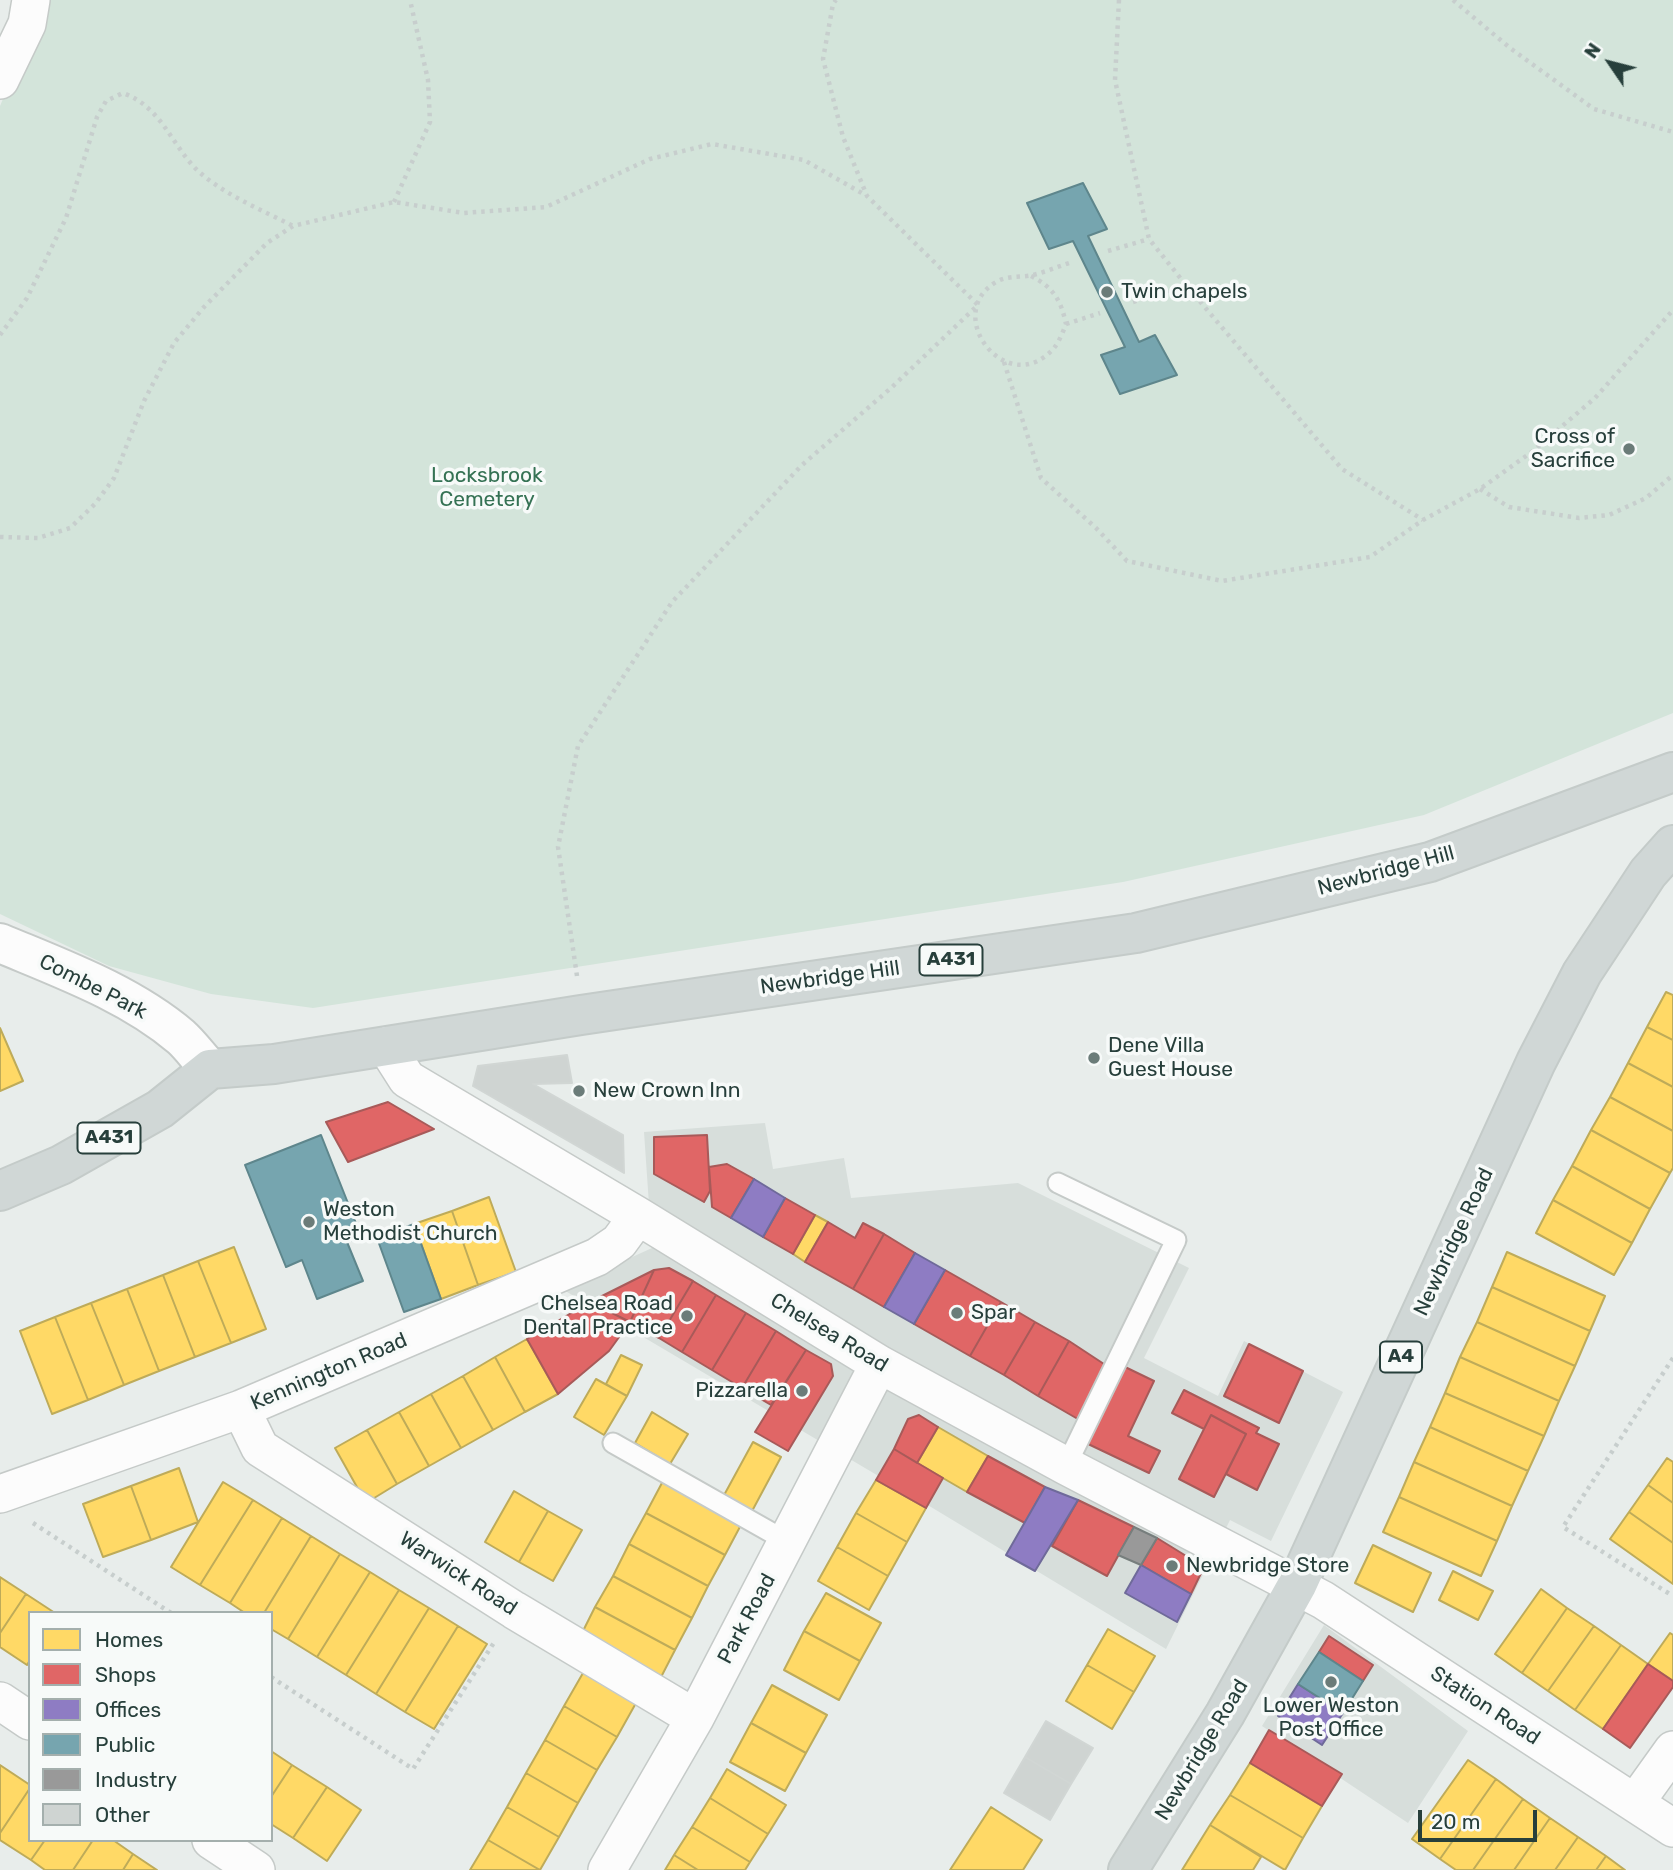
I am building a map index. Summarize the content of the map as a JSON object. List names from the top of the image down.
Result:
{
  "streets": {
    "main road": [
      "Newbridge Hill",
      "A431",
      "Newbridge Road",
      "A4"
    ],
    "street": [
      "Combe Park",
      "Chelsea Road",
      "Kennington Road",
      "Warwick Road",
      "Park Road",
      "Station Road"
    ]
  },
  "crossings": [
    ["Newbridge Hill", "A431"],
    ["Newbridge Hill", "Combe Park"],
    ["Newbridge Hill", "Chelsea Road"],
    ["A431", "Combe Park"],
    ["Newbridge Road", "Chelsea Road"],
    ["Newbridge Road", "Station Road"],
    ["Chelsea Road", "Kennington Road"],
    ["Chelsea Road", "Park Road"],
    ["Chelsea Road", "Station Road"],
    ["Kennington Road", "Warwick Road"],
    ["Warwick Road", "Park Road"]
  ],
  "parks": ["Locksbrook Cemetery"],
  "places": [
    "Twin chapels",
    "Cross of Sacrifice",
    "Dene Villa Guest House",
    "New Crown Inn",
    "Weston Methodist Church",
    "Spar",
    "Chelsea Road Dental Practice",
    "Pizzarella",
    "Newbridge Store",
    "Lower Weston Post Office"
  ],
  "legend": [
    "Homes",
    "Shops",
    "Offices",
    "Public",
    "Industry",
    "Other"
  ],
  "scale_bar": "20 m",
  "north": "top left"
}
